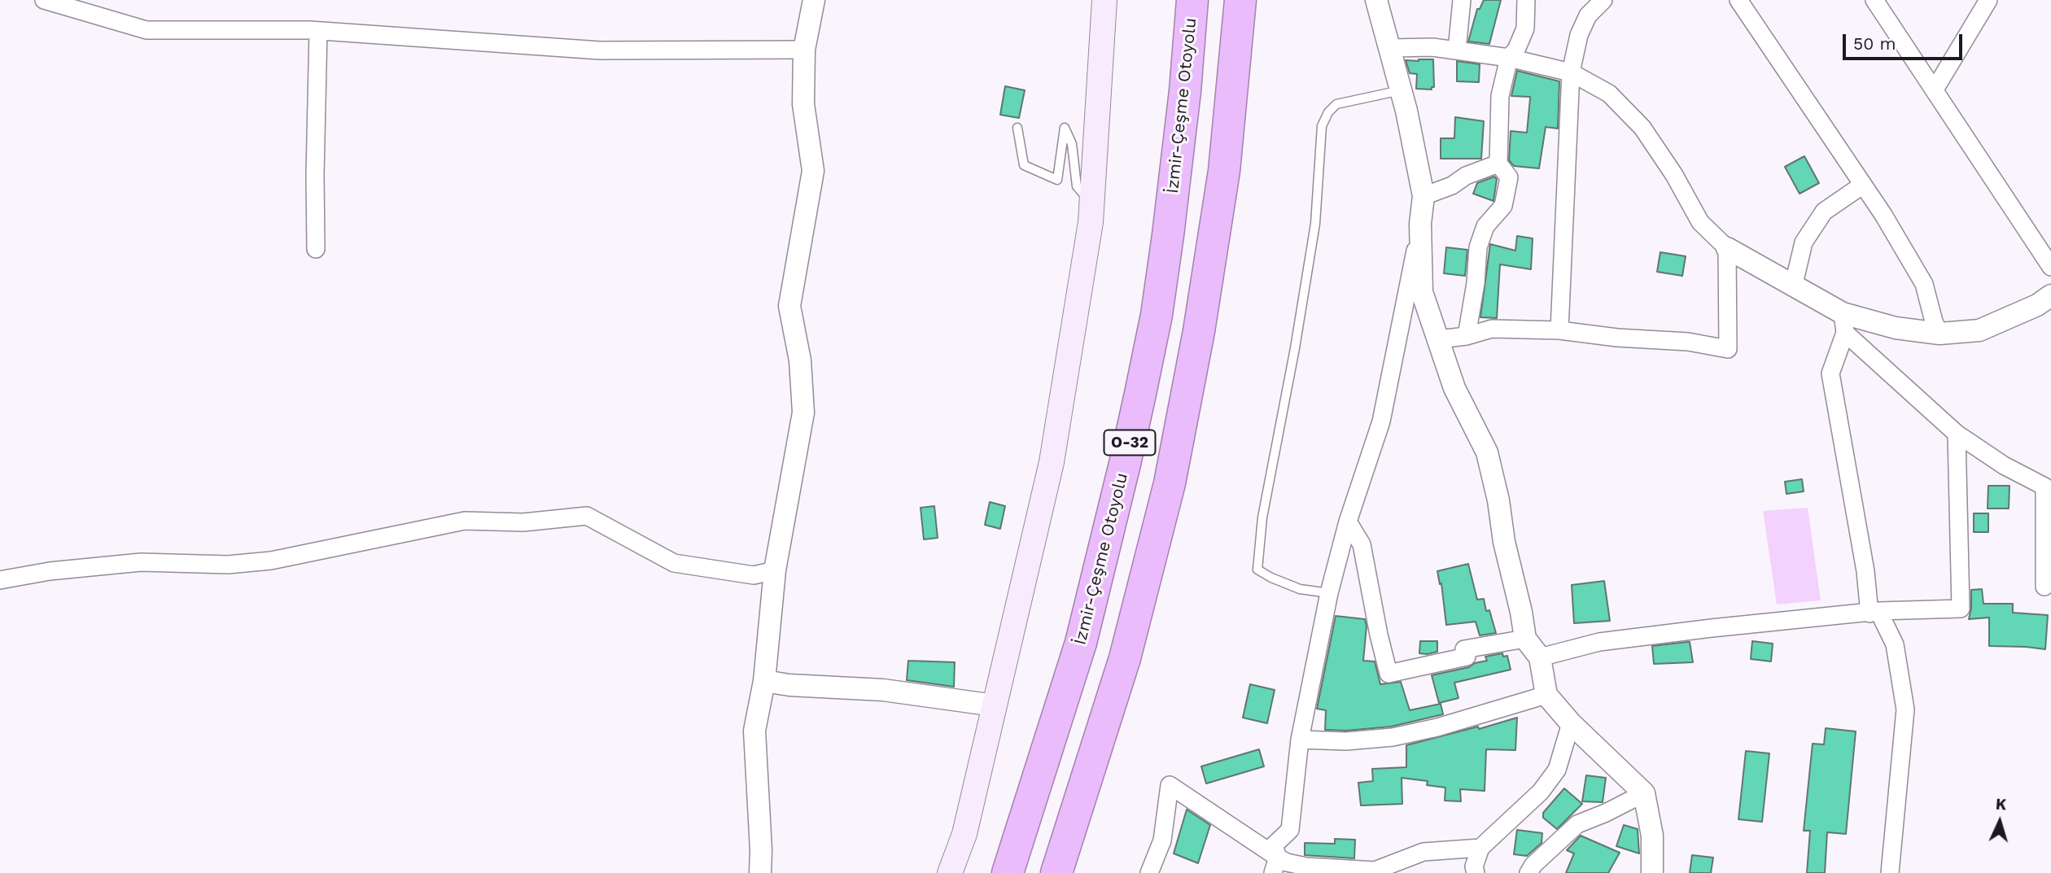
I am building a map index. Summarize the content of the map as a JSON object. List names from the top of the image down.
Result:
{
  "streets": {
    "highway": ["İzmir-Çeşme Otoyolu", "O-32"]
  },
  "scale_bar": "50 m",
  "north": "top"
}
